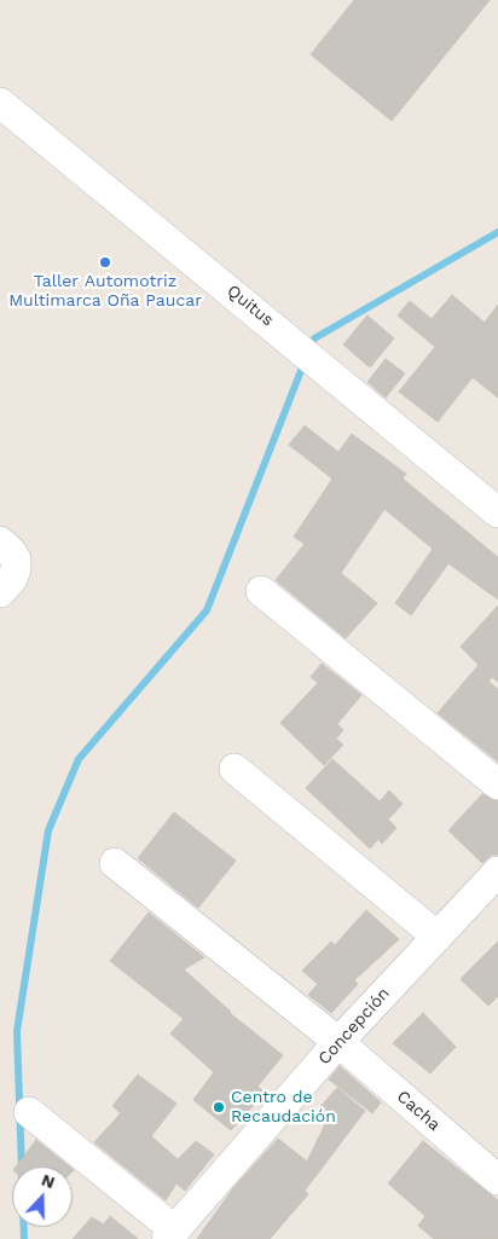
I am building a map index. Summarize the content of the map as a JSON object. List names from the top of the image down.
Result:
{
  "streets": {
    "street": ["Quitus", "Concepción", "Cacha"]
  },
  "crossings": [
    ["Concepción", "Cacha"]
  ],
  "places": ["Taller Automotriz Multimarca Oña Paucar", "Centro de Recaudación"],
  "north": "top"
}
